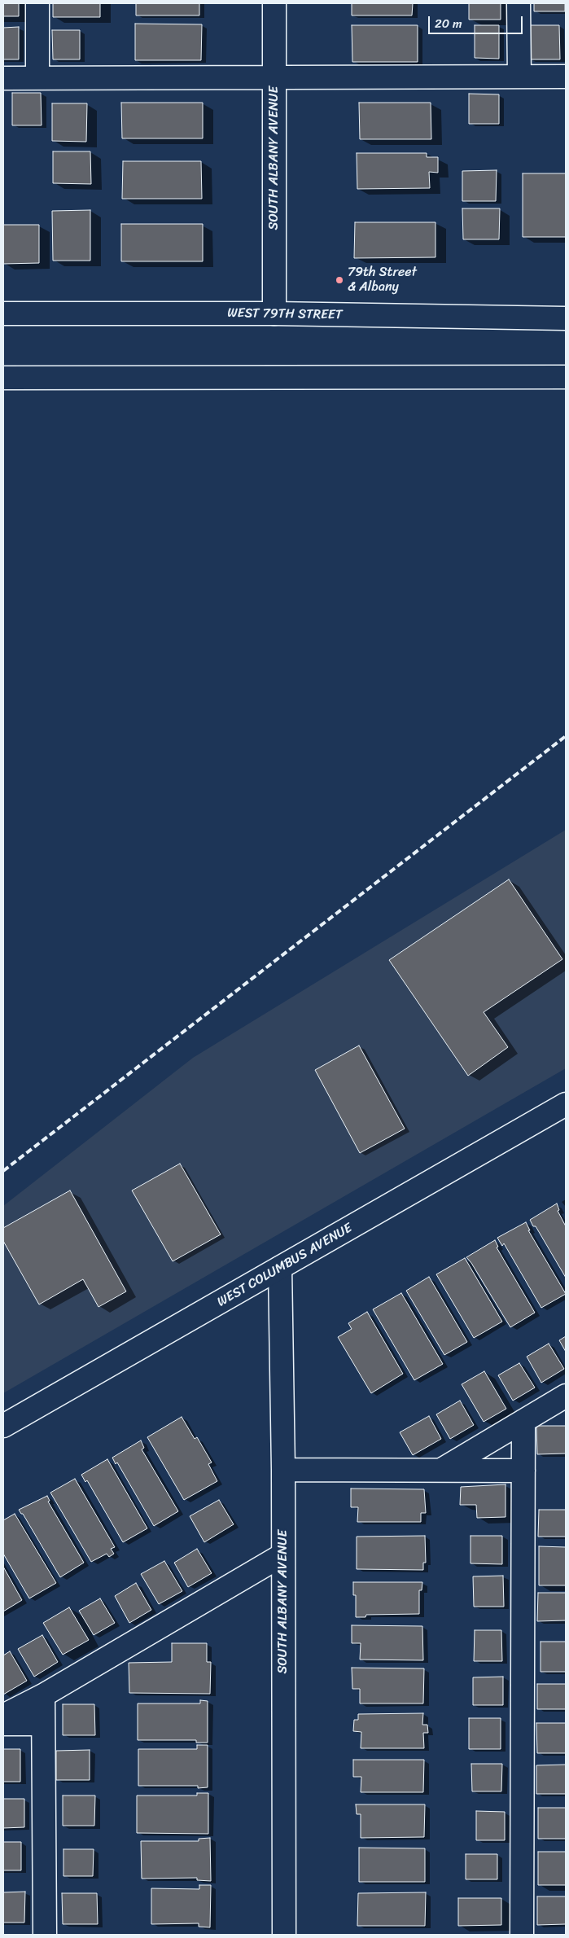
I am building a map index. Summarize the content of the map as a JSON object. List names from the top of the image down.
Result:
{
  "streets": {
    "main road": ["SOUTH ALBANY AVENUE", "WEST 79TH STREET", "WEST COLUMBUS AVENUE"]
  },
  "crossings": [
    ["SOUTH ALBANY AVENUE", "WEST 79TH STREET"],
    ["SOUTH ALBANY AVENUE", "WEST COLUMBUS AVENUE"]
  ],
  "places": ["79th Street & Albany"],
  "scale_bar": "20 m"
}
